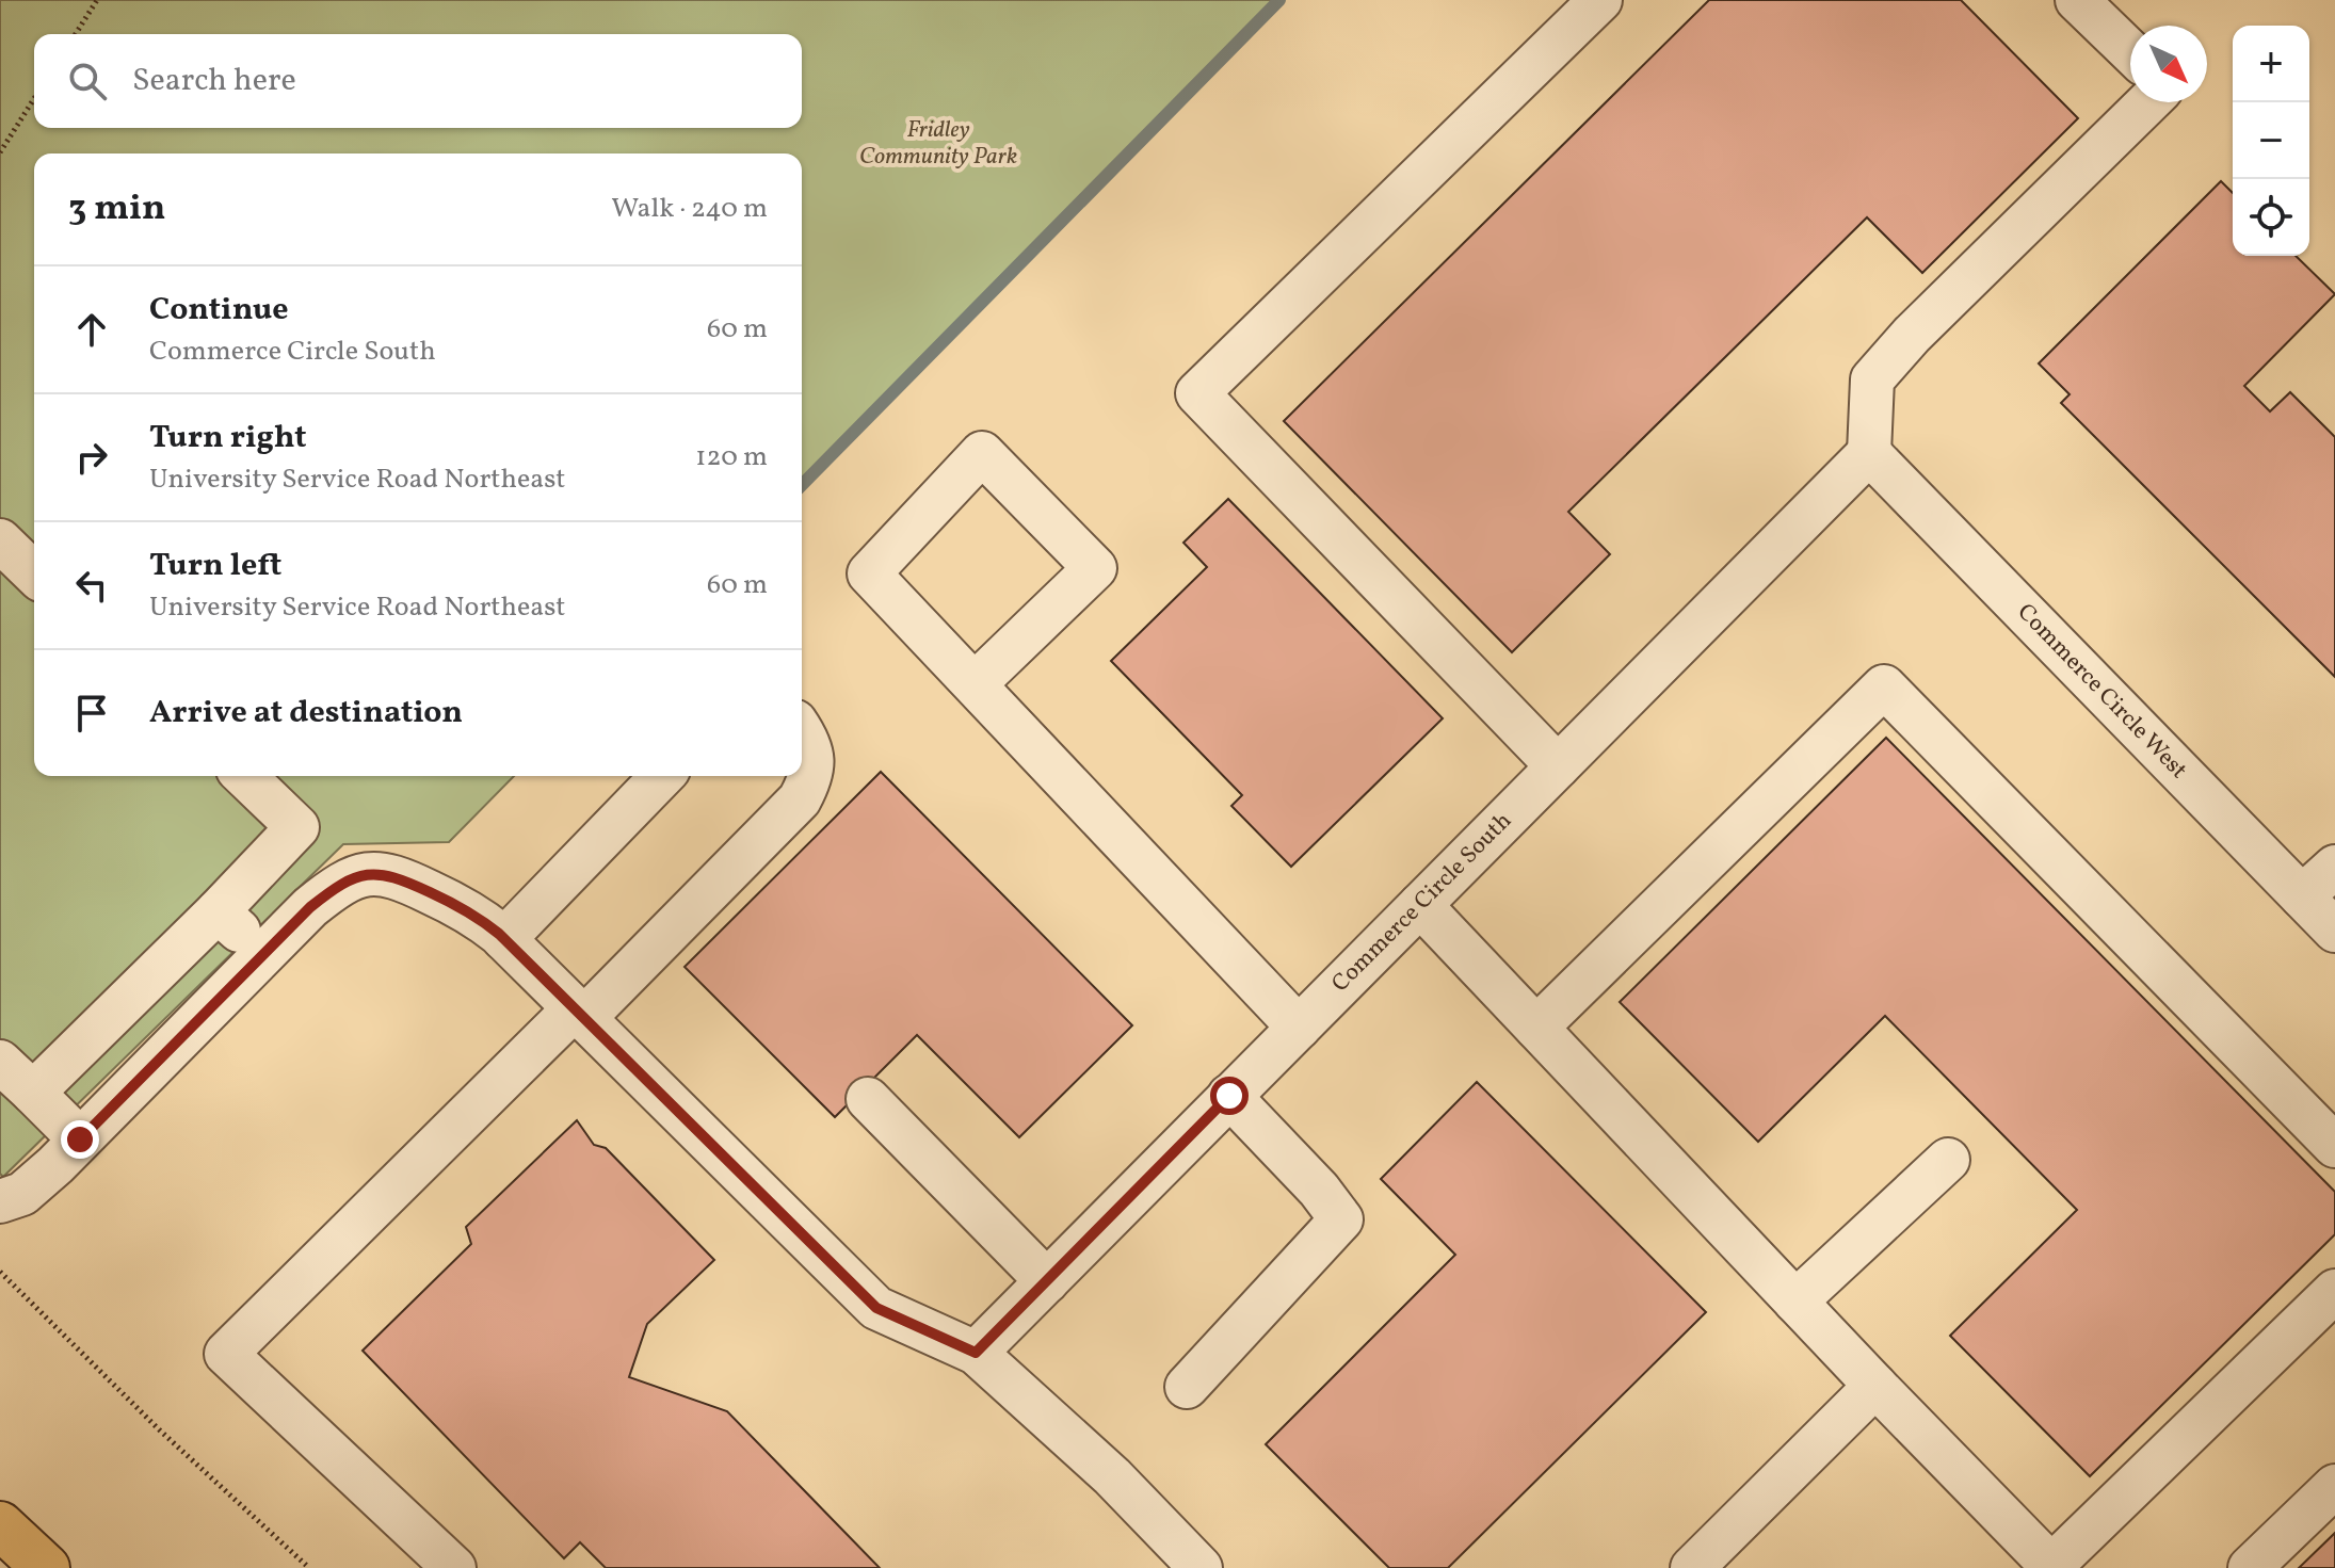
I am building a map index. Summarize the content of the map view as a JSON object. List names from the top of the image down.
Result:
{
  "streets": {
    "street": ["Commerce Circle West", "Commerce Circle South"]
  },
  "crossings": [
    ["Commerce Circle West", "Commerce Circle South"]
  ],
  "parks": ["Fridley Community Park"],
  "north": "bottom right",
  "page": {
    "map_buttons": ["+", "−"],
    "search": "Search here",
    "heading": ["3 min", "Walk · 240 m"],
    "list": [
      ["Continue", "Commerce Circle South", "60 m"],
      ["Turn right", "University Service Road Northeast", "120 m"],
      ["Turn left", "University Service Road Northeast", "60 m"],
      "Arrive at destination"
    ]
  }
}
